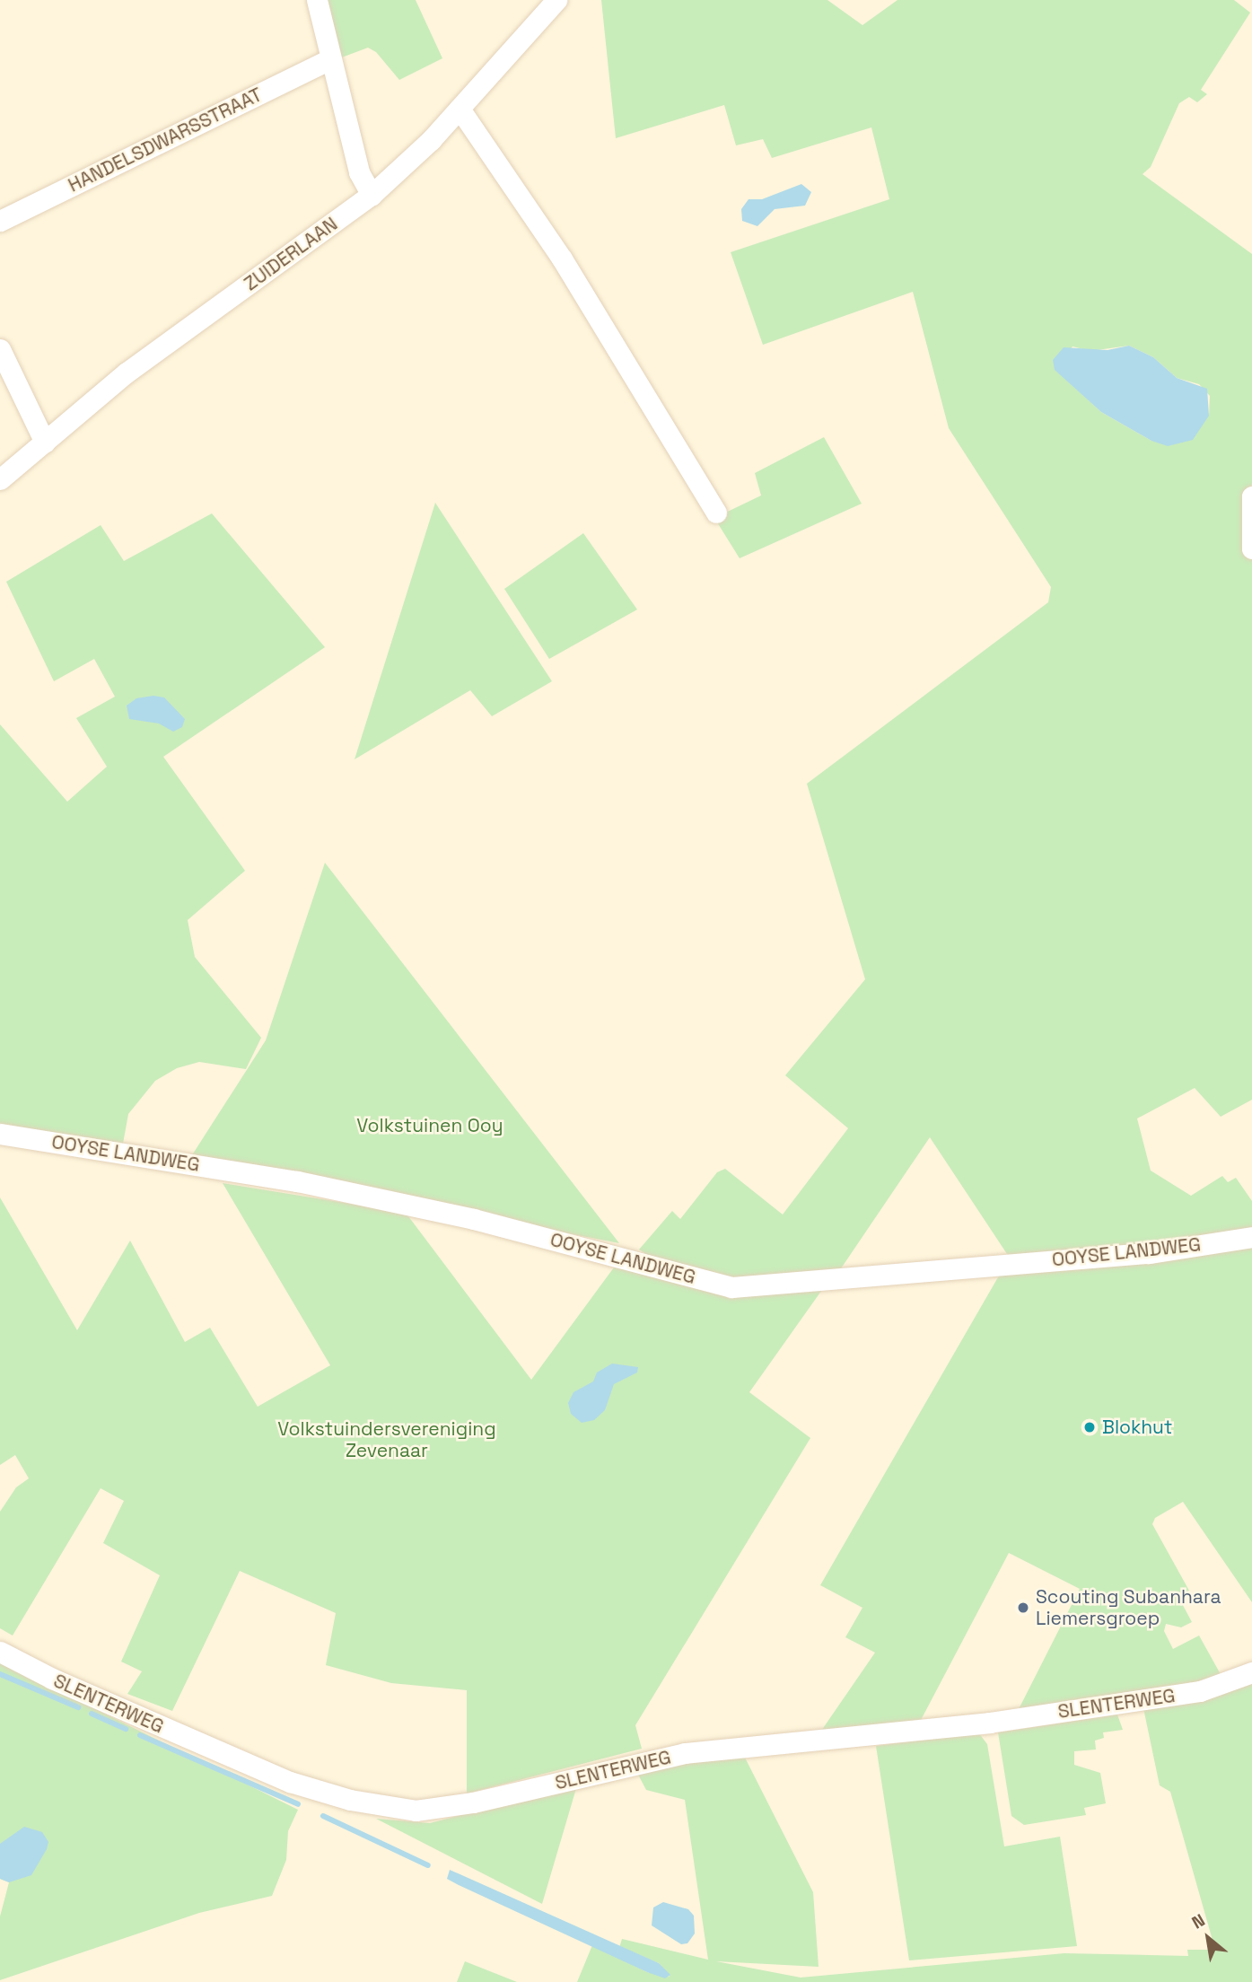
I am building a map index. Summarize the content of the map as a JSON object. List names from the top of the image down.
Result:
{
  "streets": {
    "street": [
      "HANDELSDWARSSTRAAT",
      "ZUIDERLAAN",
      "OOYSE LANDWEG",
      "SLENTERWEG"
    ]
  },
  "parks": ["Volkstuinen Ooy", "Volkstuindersvereniging Zevenaar"],
  "places": ["Blokhut", "Scouting Subanhara Liemersgroep"],
  "north": "top left"
}
